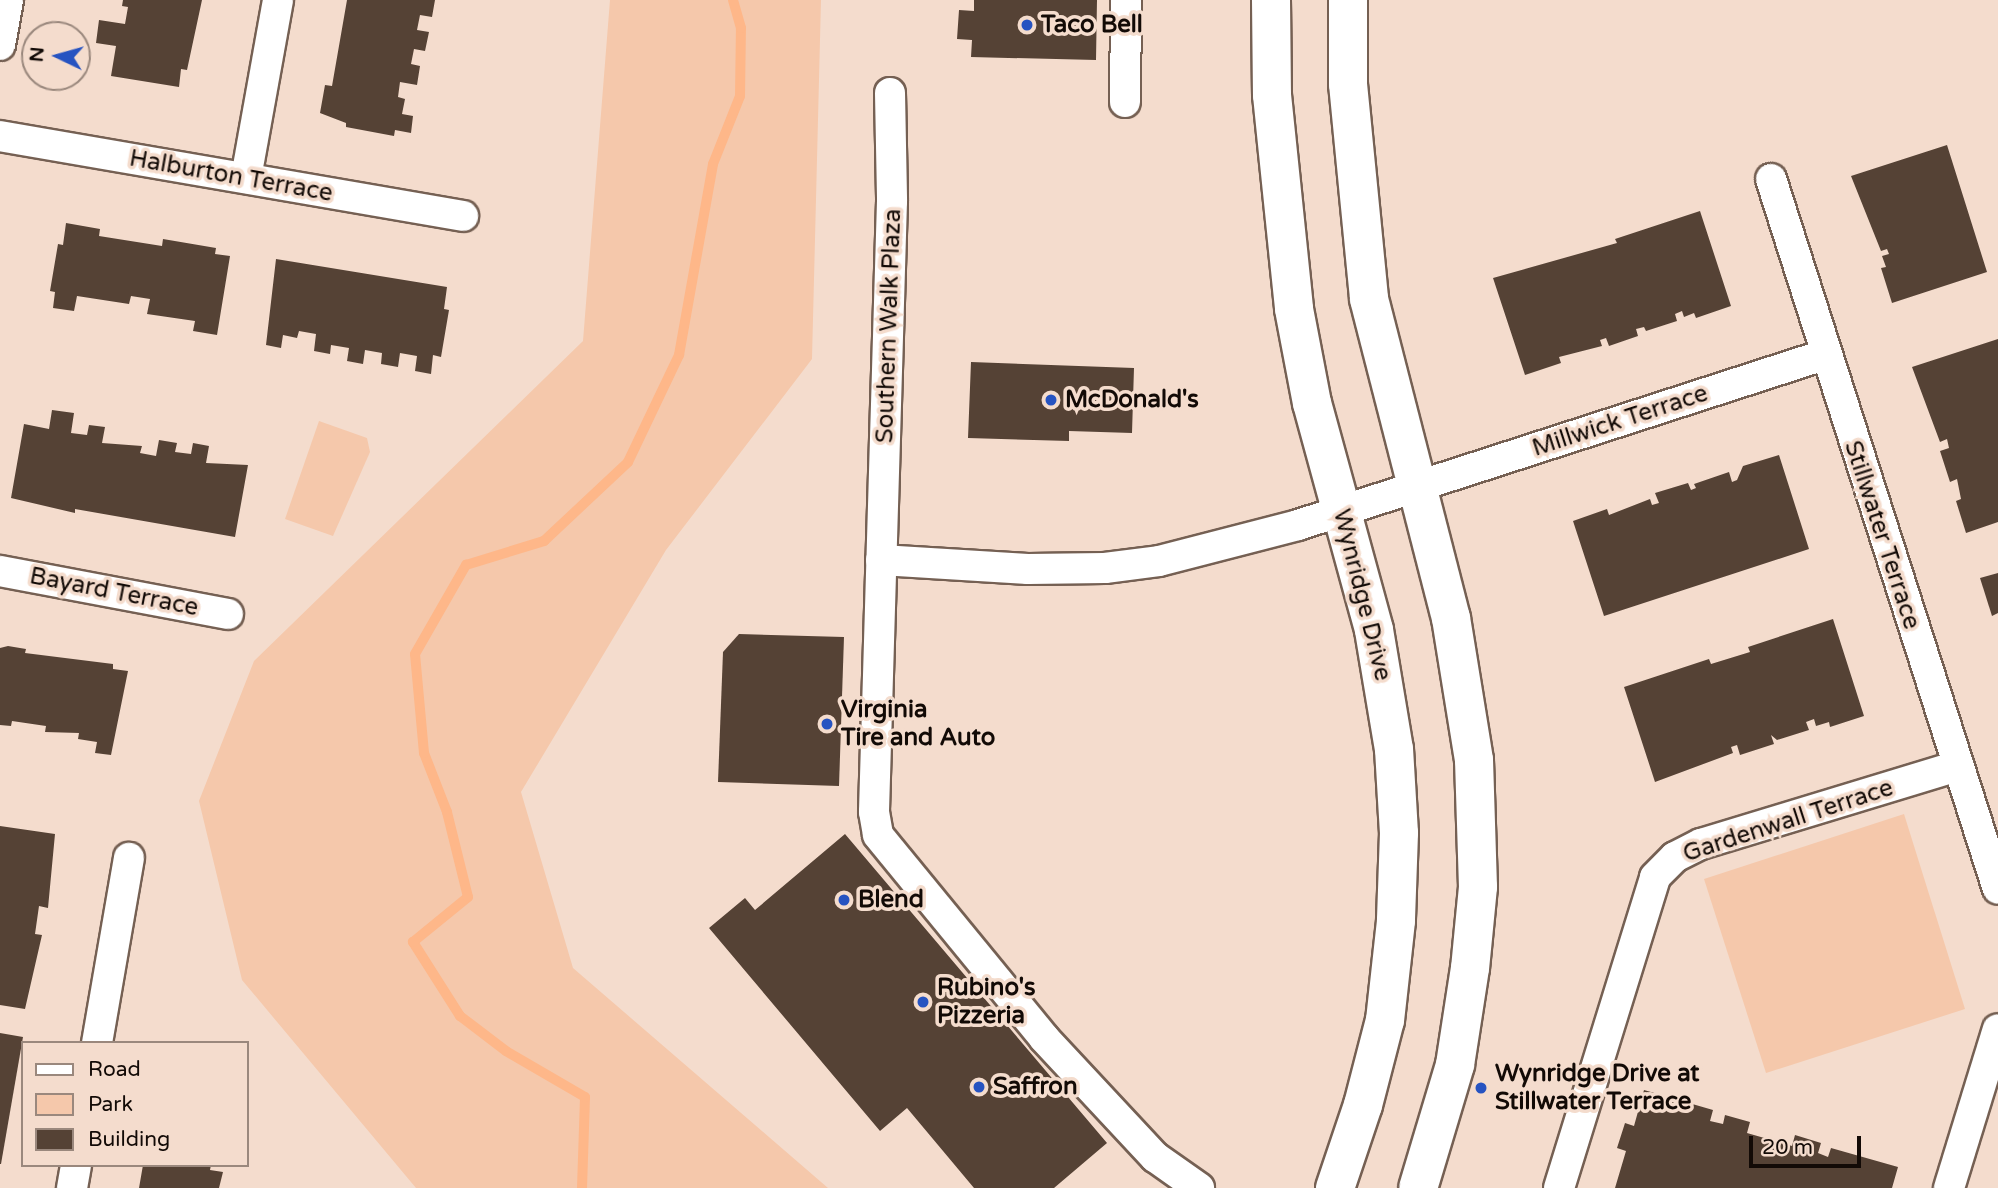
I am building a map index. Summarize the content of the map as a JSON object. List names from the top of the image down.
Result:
{
  "streets": {
    "street": [
      "Halburton Terrace",
      "Southern Walk Plaza",
      "Millwick Terrace",
      "Stillwater Terrace",
      "Bayard Terrace",
      "Wynridge Drive",
      "Gardenwall Terrace"
    ]
  },
  "crossings": [
    ["Millwick Terrace", "Stillwater Terrace"],
    ["Stillwater Terrace", "Gardenwall Terrace"]
  ],
  "places": [
    "Taco Bell",
    "McDonald's",
    "Virginia Tire and Auto",
    "Blend",
    "Rubino's Pizzeria",
    "Saffron",
    "Wynridge Drive at Stillwater Terrace"
  ],
  "legend": ["Road", "Park", "Building"],
  "scale_bar": "20 m",
  "north": "left"
}
